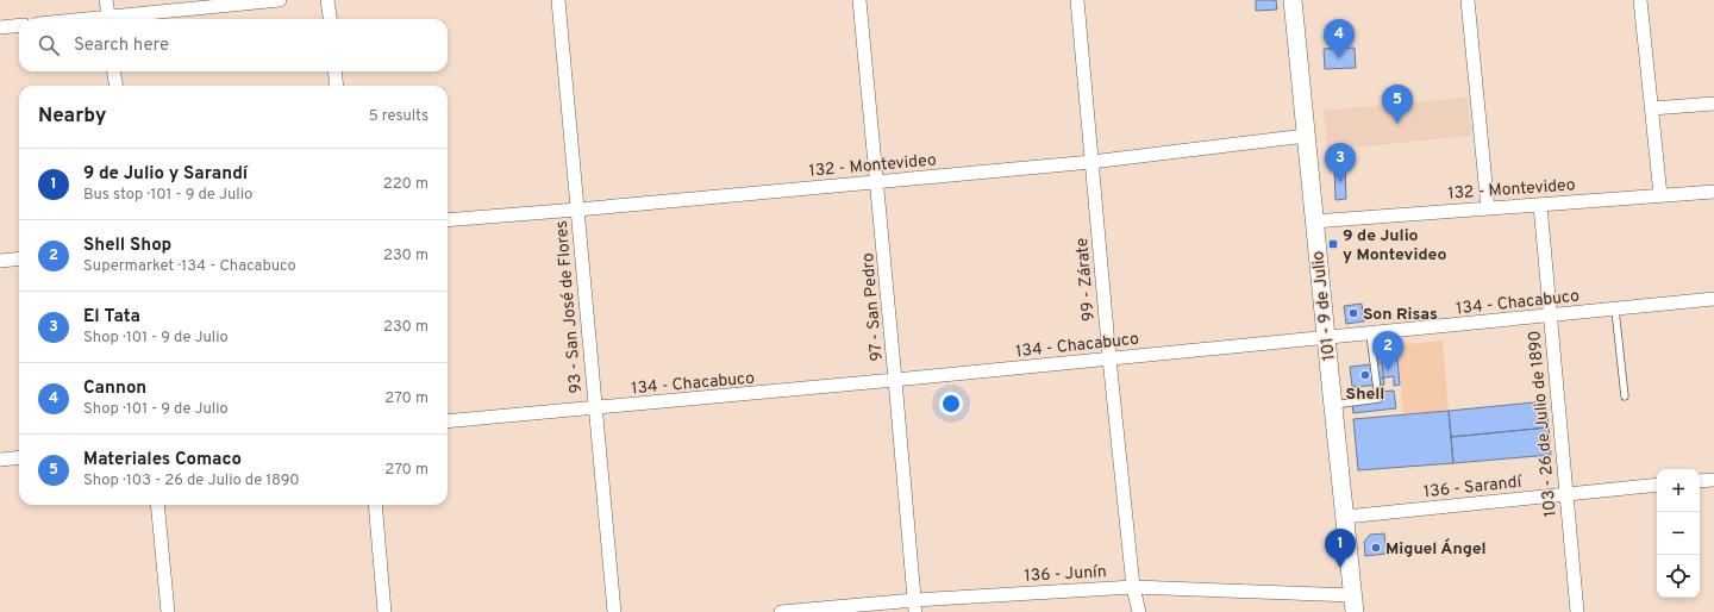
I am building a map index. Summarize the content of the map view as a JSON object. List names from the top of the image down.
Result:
{
  "streets": {
    "street": [
      "132 - Montevideo",
      "99 - Zárate",
      "134 - Chacabuco",
      "101 - 9 de Julio",
      "93 - San José de Flores",
      "97 - San Pedro",
      "103 - 26 de Julio de 1890",
      "136 - Sarandí",
      "136 - Junín"
    ]
  },
  "crossings": [
    ["132 - Montevideo", "99 - Zárate"],
    ["132 - Montevideo", "101 - 9 de Julio"],
    ["132 - Montevideo", "93 - San José de Flores"],
    ["132 - Montevideo", "97 - San Pedro"],
    ["132 - Montevideo", "103 - 26 de Julio de 1890"],
    ["99 - Zárate", "134 - Chacabuco"],
    ["99 - Zárate", "136 - Junín"],
    ["134 - Chacabuco", "101 - 9 de Julio"],
    ["134 - Chacabuco", "93 - San José de Flores"],
    ["134 - Chacabuco", "97 - San Pedro"],
    ["134 - Chacabuco", "103 - 26 de Julio de 1890"],
    ["101 - 9 de Julio", "136 - Sarandí"],
    ["101 - 9 de Julio", "136 - Junín"],
    ["97 - San Pedro", "136 - Junín"],
    ["103 - 26 de Julio de 1890", "136 - Sarandí"]
  ],
  "places": {
    "transit": ["9 de Julio y Montevideo"],
    "other": ["Son Risas", "Shell", "Miguel Ángel"]
  },
  "page": {
    "pins": [
      "4",
      "5",
      "3",
      "2",
      "1"
    ],
    "search": "Search here",
    "heading": ["Nearby", "5 results"],
    "list": [
      {
        "mark": "1",
        "name": "9 de Julio y Sarandí",
        "note": "Bus stop · 101 - 9 de Julio",
        "value": "220 m"
      },
      {
        "mark": "2",
        "name": "Shell Shop",
        "note": "Supermarket · 134 - Chacabuco",
        "value": "230 m"
      },
      {
        "mark": "3",
        "name": "El Tata",
        "note": "Shop · 101 - 9 de Julio",
        "value": "230 m"
      },
      {
        "mark": "4",
        "name": "Cannon",
        "note": "Shop · 101 - 9 de Julio",
        "value": "270 m"
      },
      {
        "mark": "5",
        "name": "Materiales Comaco",
        "note": "Shop · 103 - 26 de Julio de 1890",
        "value": "270 m"
      }
    ],
    "map_buttons": ["+", "−"]
  }
}
